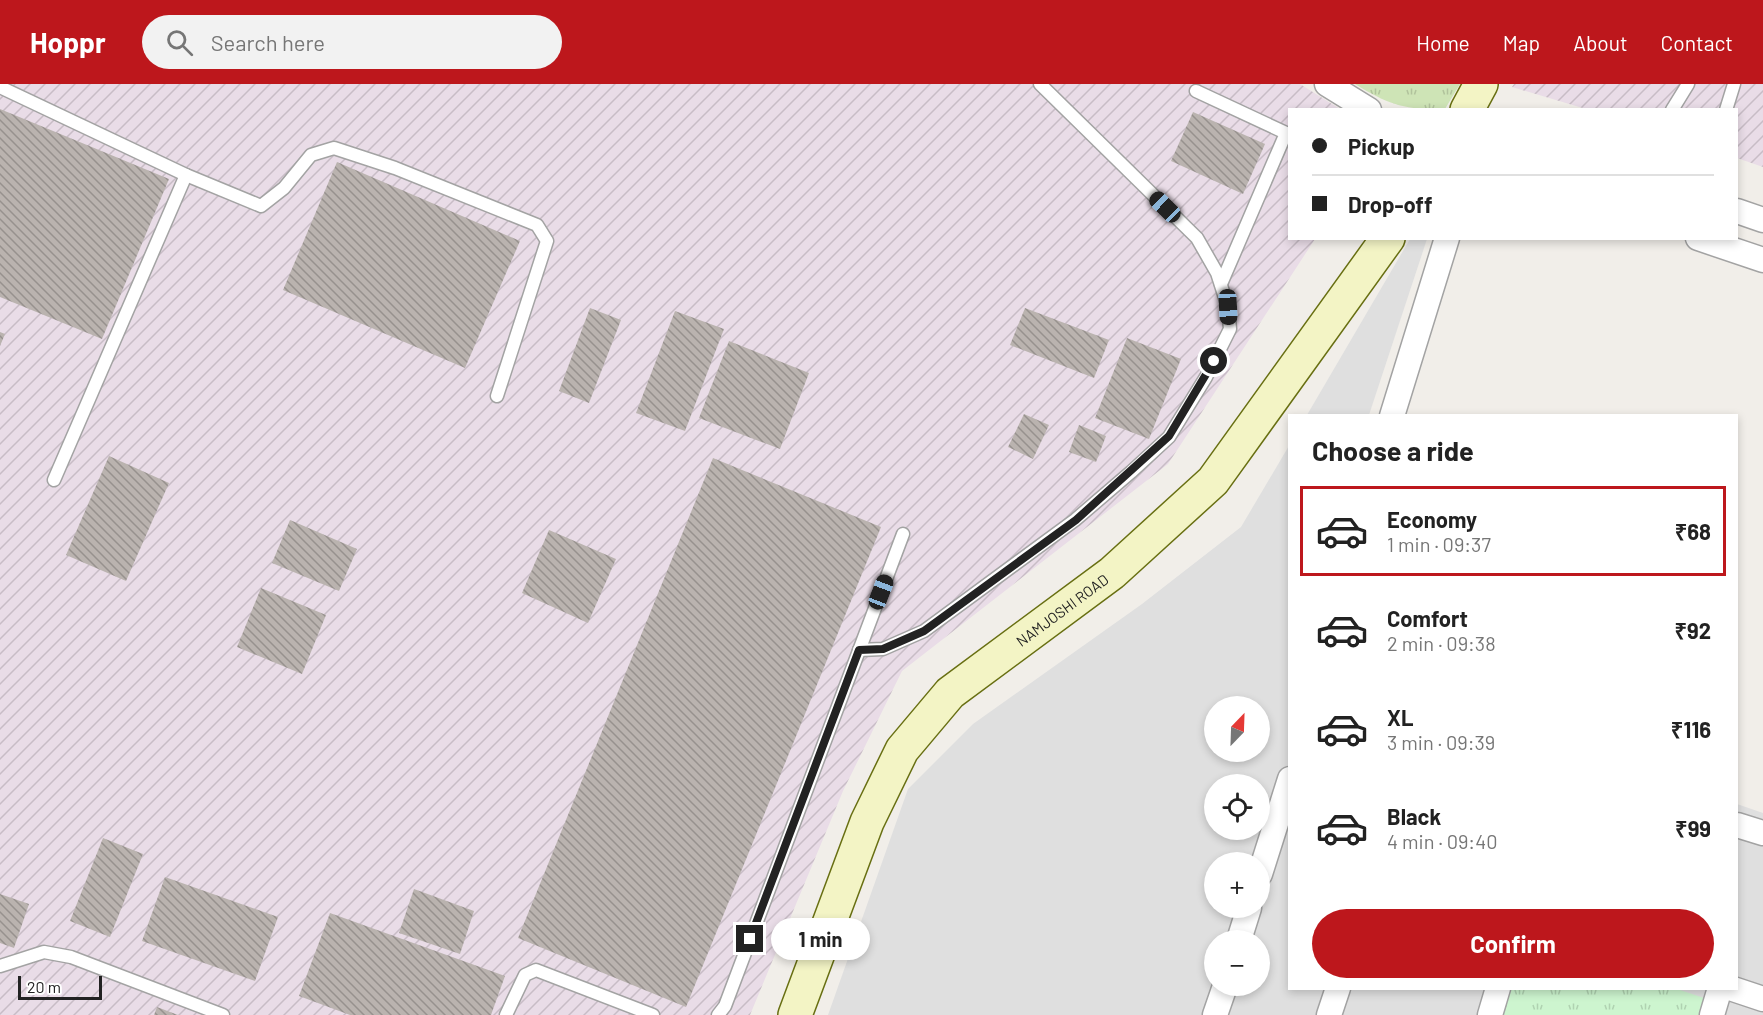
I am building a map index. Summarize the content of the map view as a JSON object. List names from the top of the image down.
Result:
{
  "streets": {
    "main road": ["NAMJOSHI ROAD"]
  },
  "scale_bar": "20 m",
  "north": "top right",
  "page": {
    "header": "Hoppr",
    "search": "Search here",
    "nav": [
      "Home",
      "Map",
      "About",
      "Contact"
    ],
    "banner": ["Pickup", "Drop-off"],
    "heading": "Choose a ride",
    "list": [
      {
        "name": "Economy",
        "note": "1 min · 09:37",
        "value": "₹68"
      },
      {
        "name": "Comfort",
        "note": "2 min · 09:38",
        "value": "₹92"
      },
      {
        "name": "XL",
        "note": "3 min · 09:39",
        "value": "₹116"
      },
      {
        "name": "Black",
        "note": "4 min · 09:40",
        "value": "₹99"
      }
    ],
    "map_buttons": ["+", "−"],
    "buttons": "Confirm",
    "bubble": "1 min",
    "scale": "20 m"
  }
}
